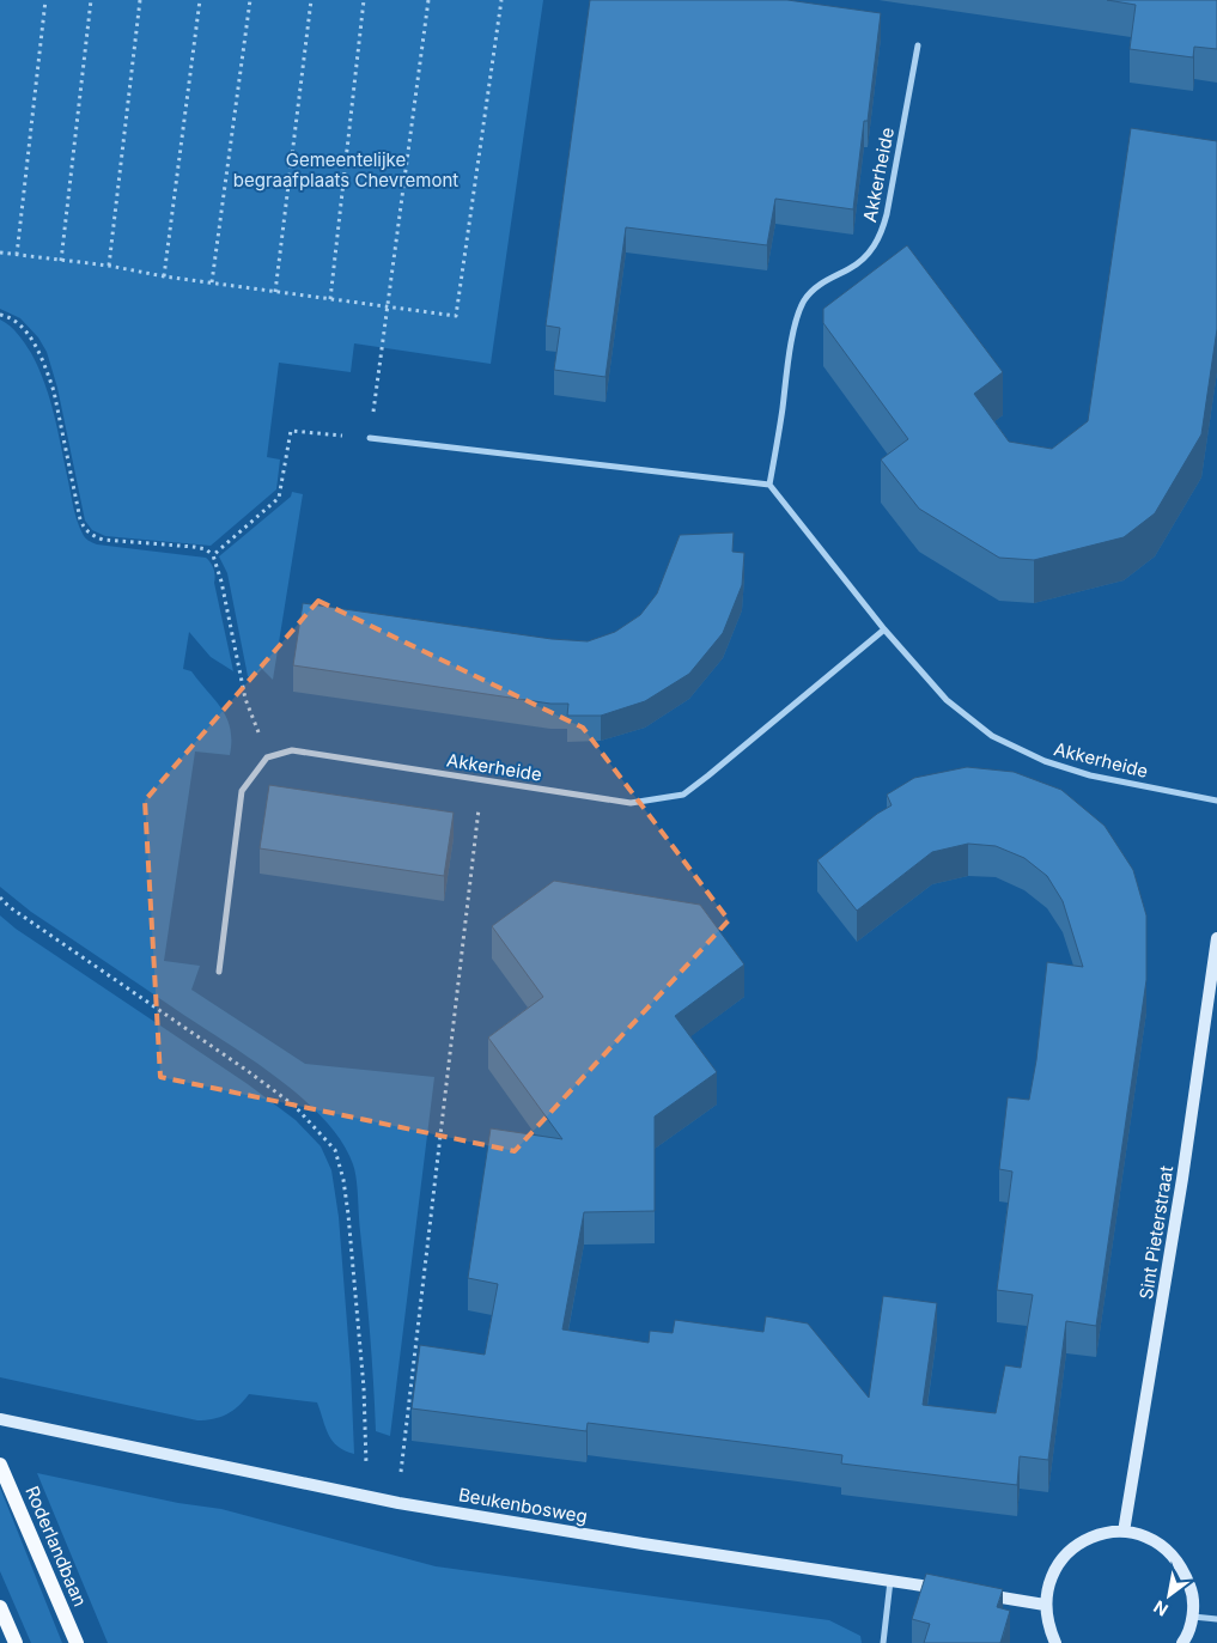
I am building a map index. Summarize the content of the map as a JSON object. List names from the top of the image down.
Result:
{
  "streets": {
    "main road": ["Roderlandbaan"],
    "street": ["Akkerheide", "Sint Pieterstraat", "Beukenbosweg"]
  },
  "parks": ["Gemeentelijke begraafplaats Chevremont"],
  "north": "bottom left"
}
